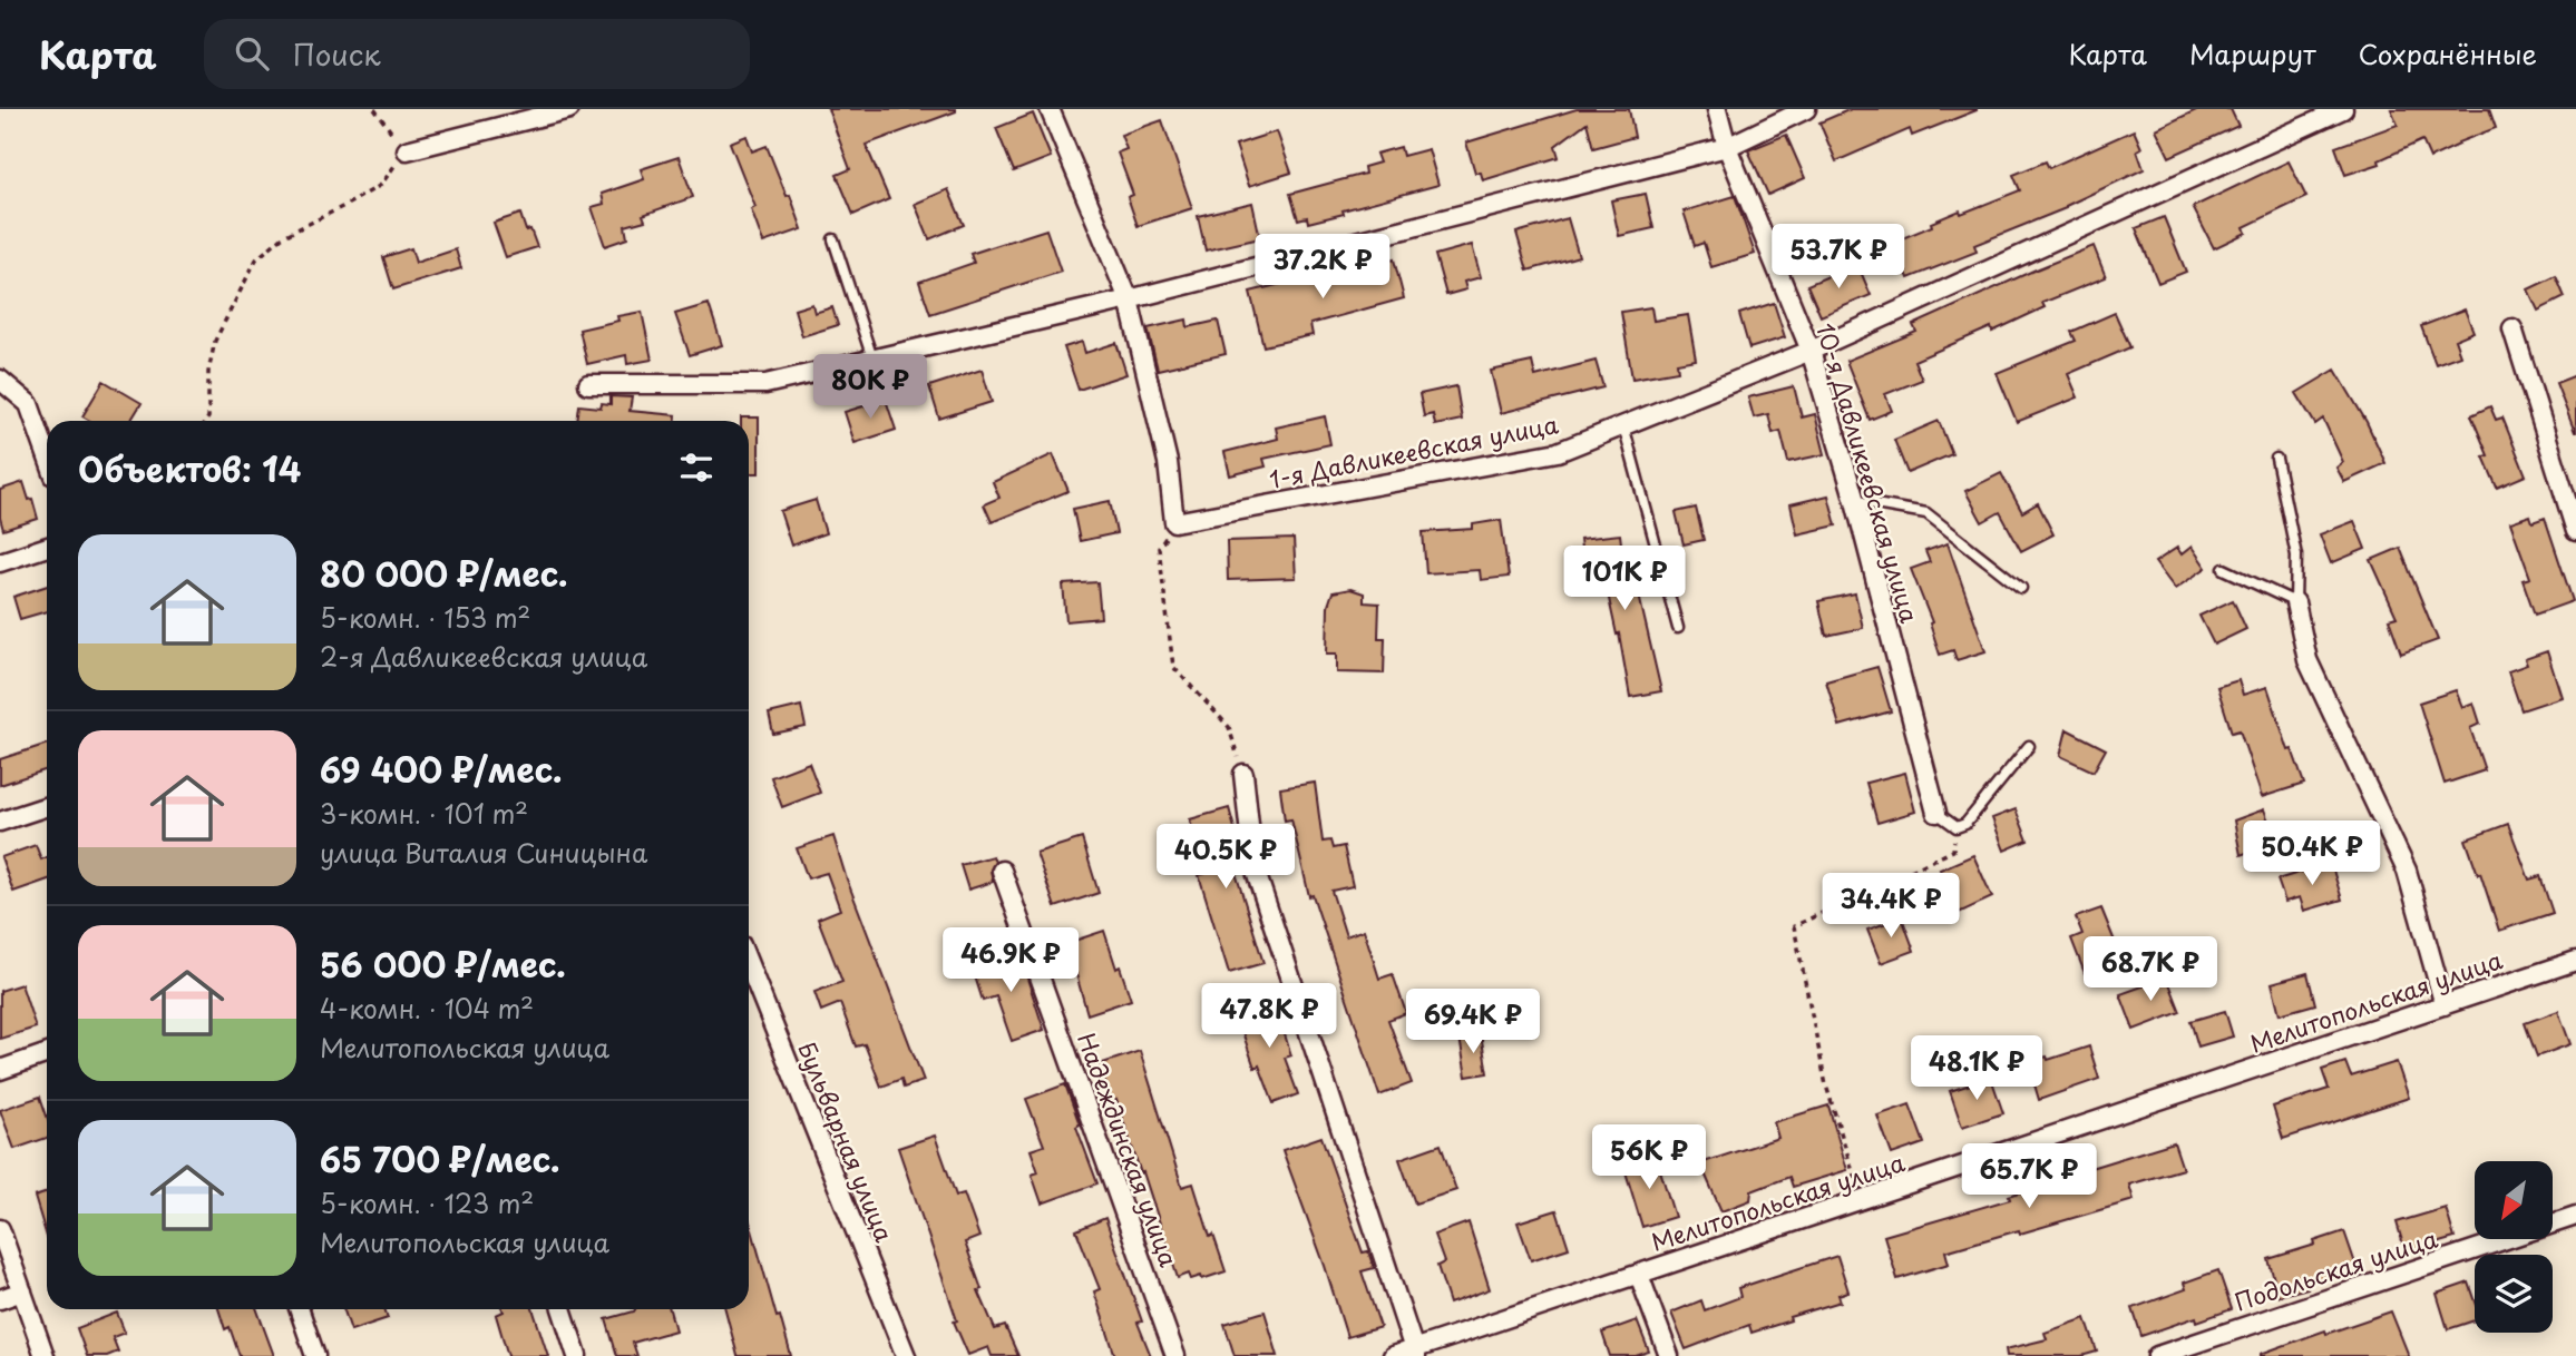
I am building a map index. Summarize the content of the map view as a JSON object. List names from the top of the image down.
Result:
{
  "streets": {
    "street": [
      "1-я Давликеевская улица",
      "10-я Давликеевская улица",
      "Мелитопольская улица",
      "Бульварная улица",
      "Надеждинская улица",
      "Подольская улица"
    ]
  },
  "crossings": [
    ["1-я Давликеевская улица", "10-я Давликеевская улица"]
  ],
  "north": "bottom left",
  "page": {
    "header": "Карта",
    "search": "Поиск",
    "nav": ["Карта", "Маршрут", "Сохранённые"],
    "price": [
      "53.7K ₽",
      "37.2K ₽",
      "80K ₽",
      "101K ₽",
      "50.4K ₽",
      "40.5K ₽",
      "34.4K ₽",
      "46.9K ₽",
      "68.7K ₽",
      "47.8K ₽",
      "69.4K ₽",
      "48.1K ₽",
      "56K ₽",
      "65.7K ₽"
    ],
    "heading": "Объектов: 14",
    "list": [
      {
        "name": "80 000 ₽/мес.",
        "note": "5-комн. · 153 m² · 2-я Давликеевская улица"
      },
      {
        "name": "69 400 ₽/мес.",
        "note": "3-комн. · 101 m² · улица Виталия Синицына"
      },
      {
        "name": "56 000 ₽/мес.",
        "note": "4-комн. · 104 m² · Мелитопольская улица"
      },
      {
        "name": "65 700 ₽/мес.",
        "note": "5-комн. · 123 m² · Мелитопольская улица"
      }
    ]
  }
}
